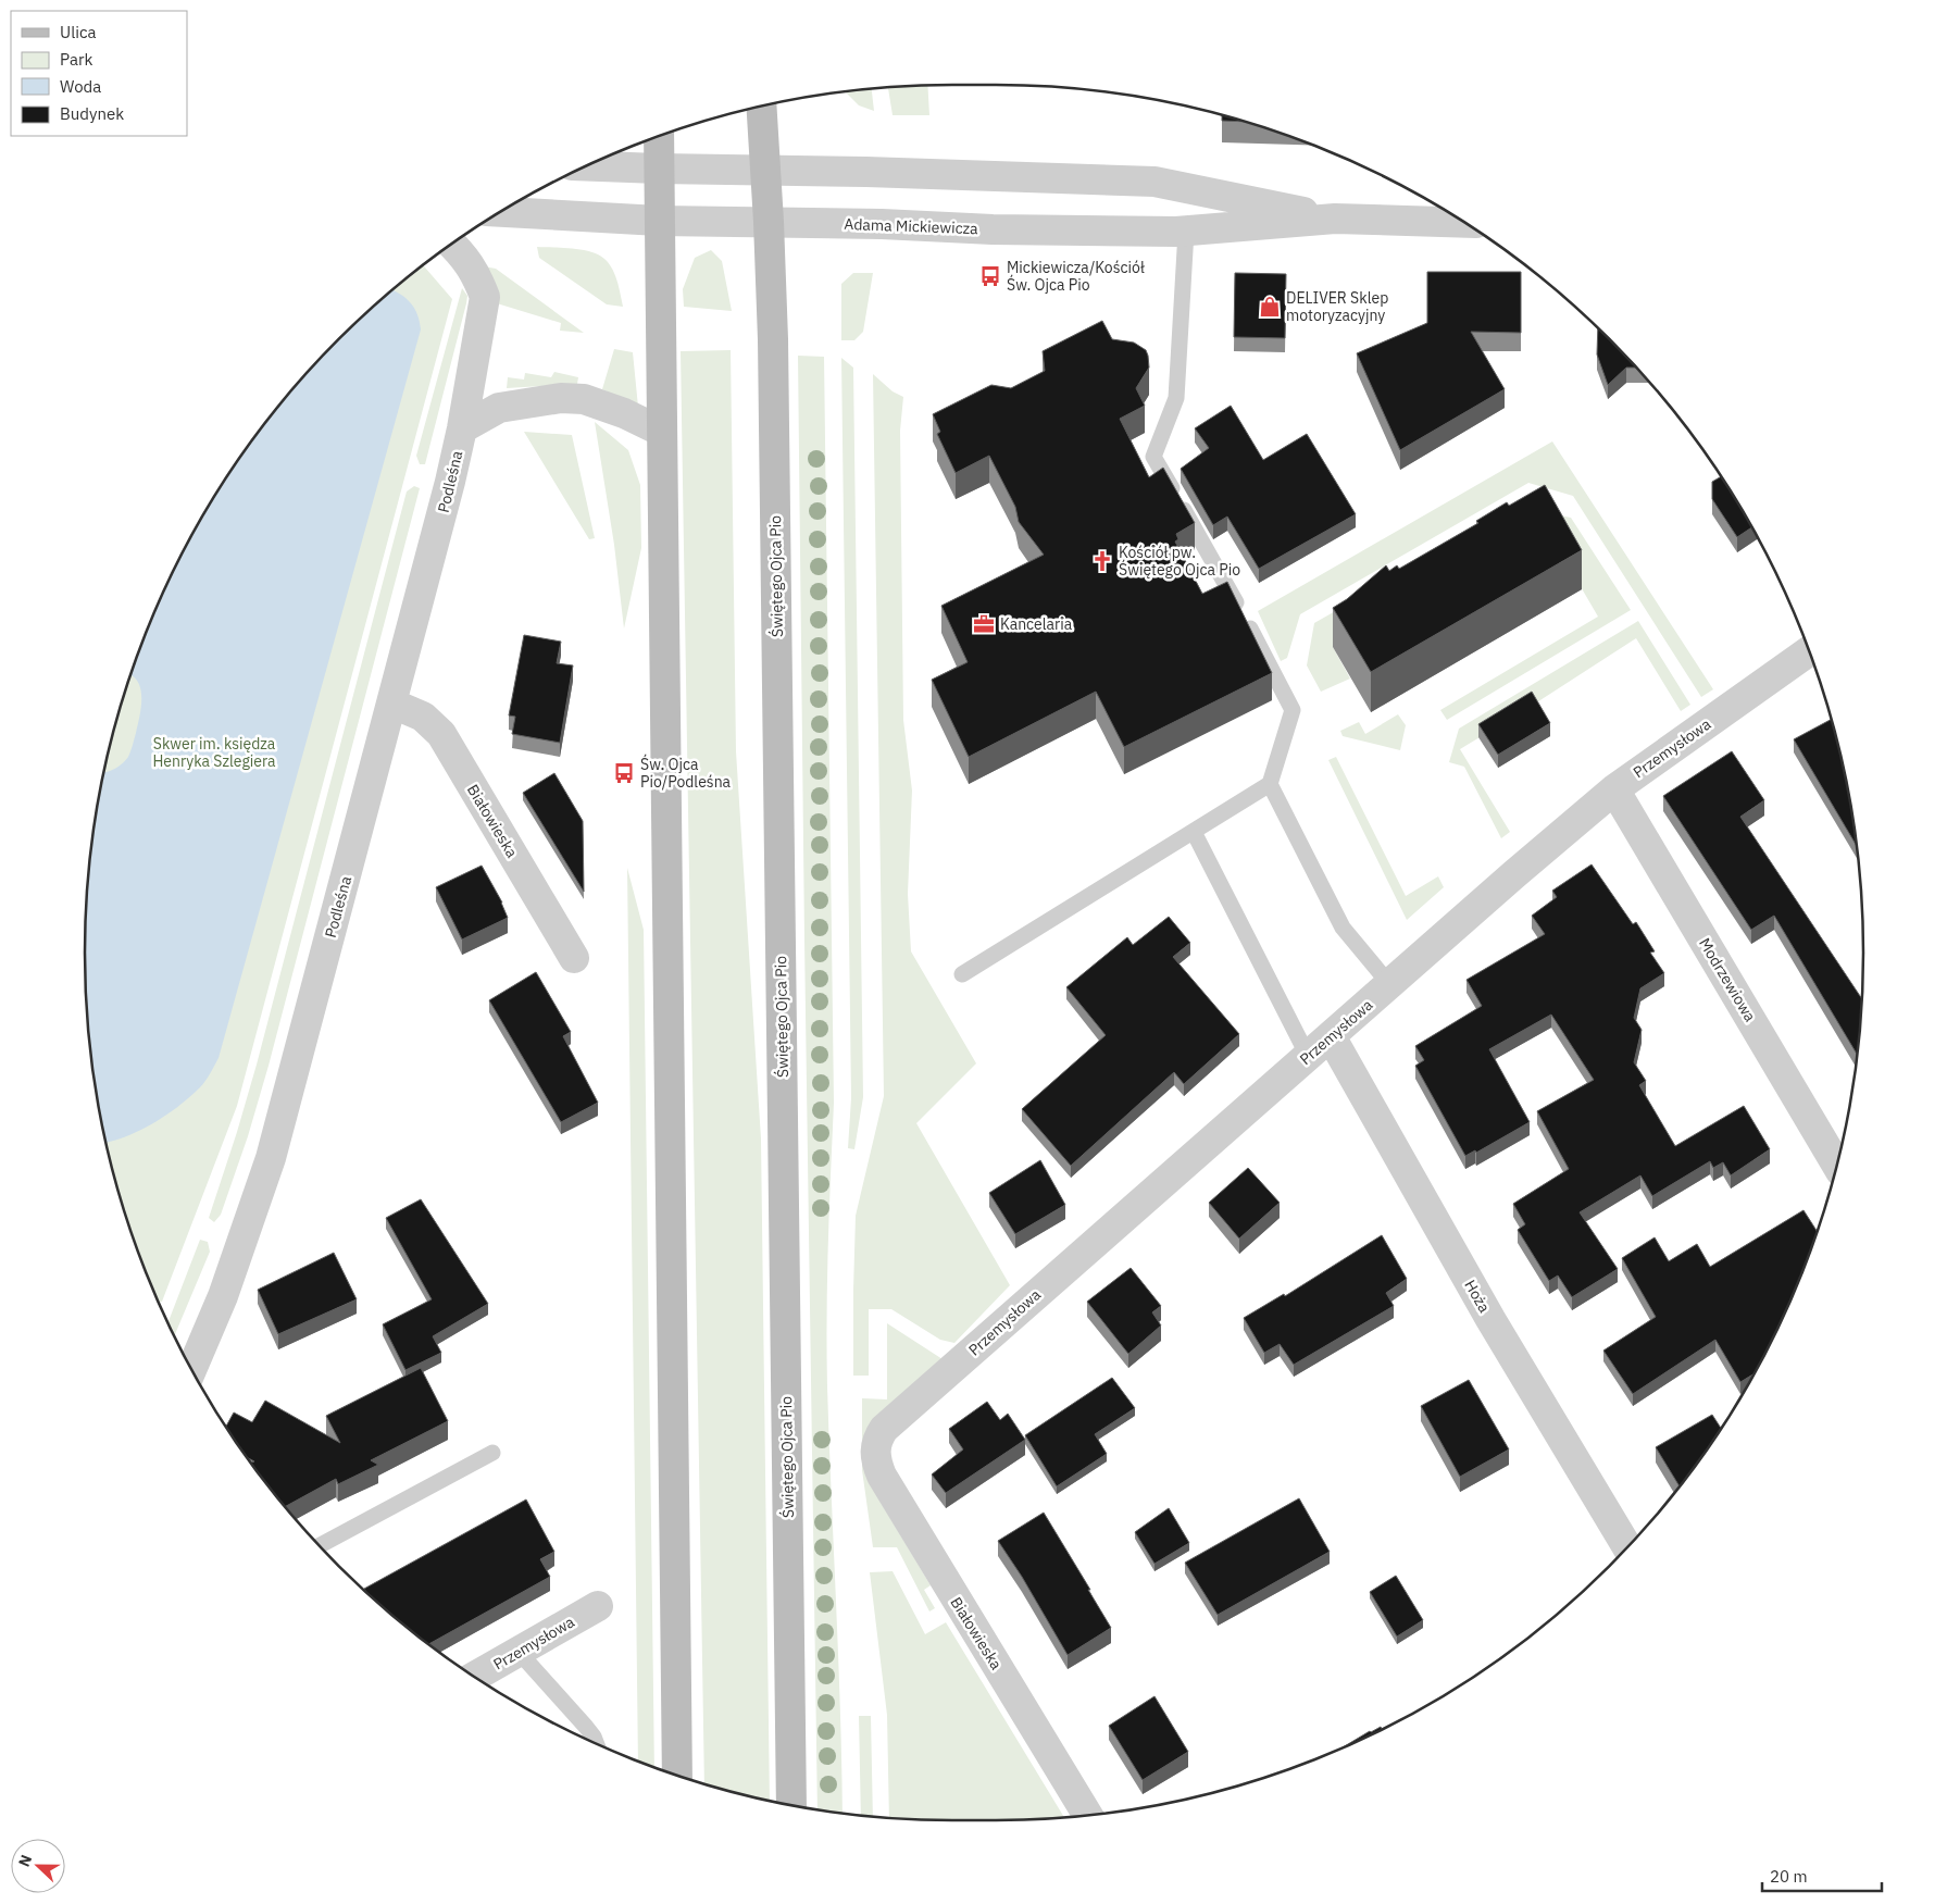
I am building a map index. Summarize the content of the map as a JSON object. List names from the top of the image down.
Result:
{
  "streets": {
    "main road": ["Świętego Ojca Pio"],
    "street": [
      "Adama Mickiewicza",
      "Podleśna",
      "Przemysłowa",
      "Białowieska",
      "Modrzewiowa",
      "Hoża"
    ]
  },
  "crossings": [
    ["Adama Mickiewicza", "Świętego Ojca Pio"],
    ["Podleśna", "Białowieska"],
    ["Przemysłowa", "Białowieska"],
    ["Przemysłowa", "Modrzewiowa"],
    ["Przemysłowa", "Hoża"]
  ],
  "parks": ["Skwer im. księdza Henryka Szlegiera"],
  "places": {
    "bus stop": ["Mickiewicza/Kościół Św. Ojca Pio", "Św. Ojca Pio/Podleśna"],
    "shop": ["DELIVER Sklep motoryzacyjny"],
    "church": ["Kościół pw. Świętego Ojca Pio"],
    "office": ["Kancelaria"]
  },
  "legend": [
    "Ulica",
    "Park",
    "Woda",
    "Budynek"
  ],
  "scale_bar": "20 m",
  "north": "left"
}
